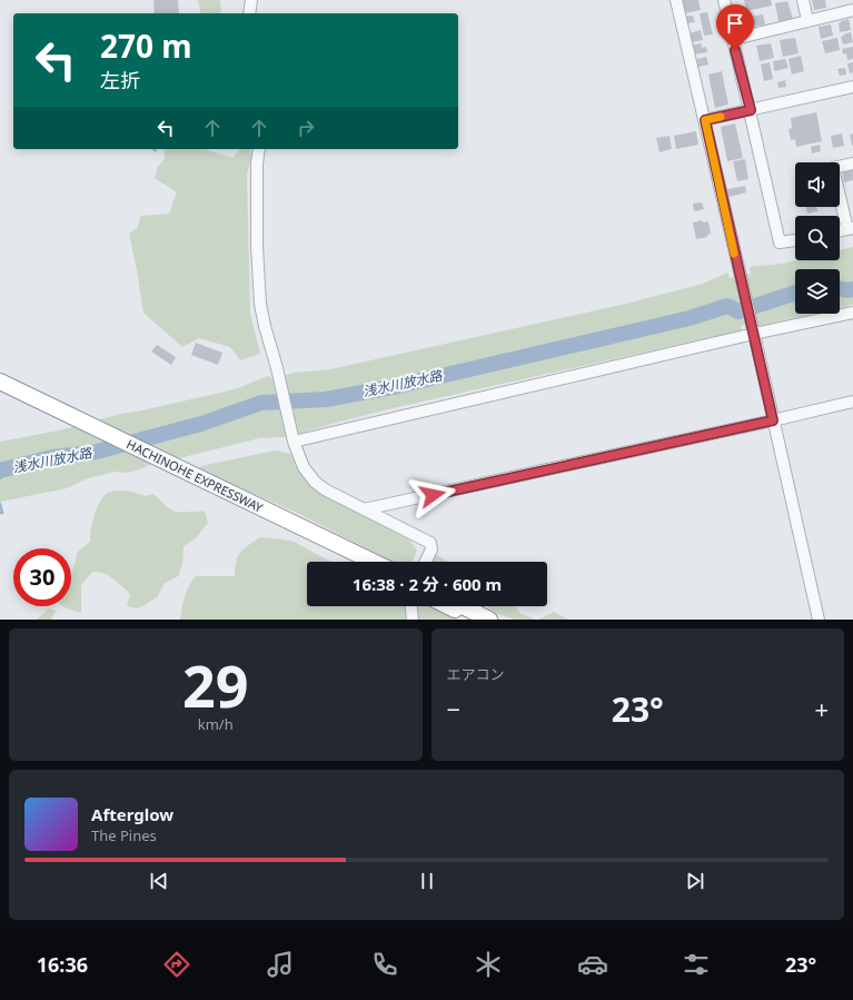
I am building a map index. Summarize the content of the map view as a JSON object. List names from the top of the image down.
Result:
{
  "streets": {
    "highway": ["HACHINOHE EXPRESSWAY"]
  },
  "water": ["浅水川放水路"],
  "page": {
    "turn": ["270 m", "左折"],
    "limit": "30",
    "trip": "16:38 · 2 分 · 600 m",
    "tile": [
      ["29", "km/h"],
      "エアコン"
    ],
    "heat": ["−", "23°", "+"],
    "song": ["Afterglow", "The Pines"],
    "tabs": ["16:36", "23°"]
  }
}
